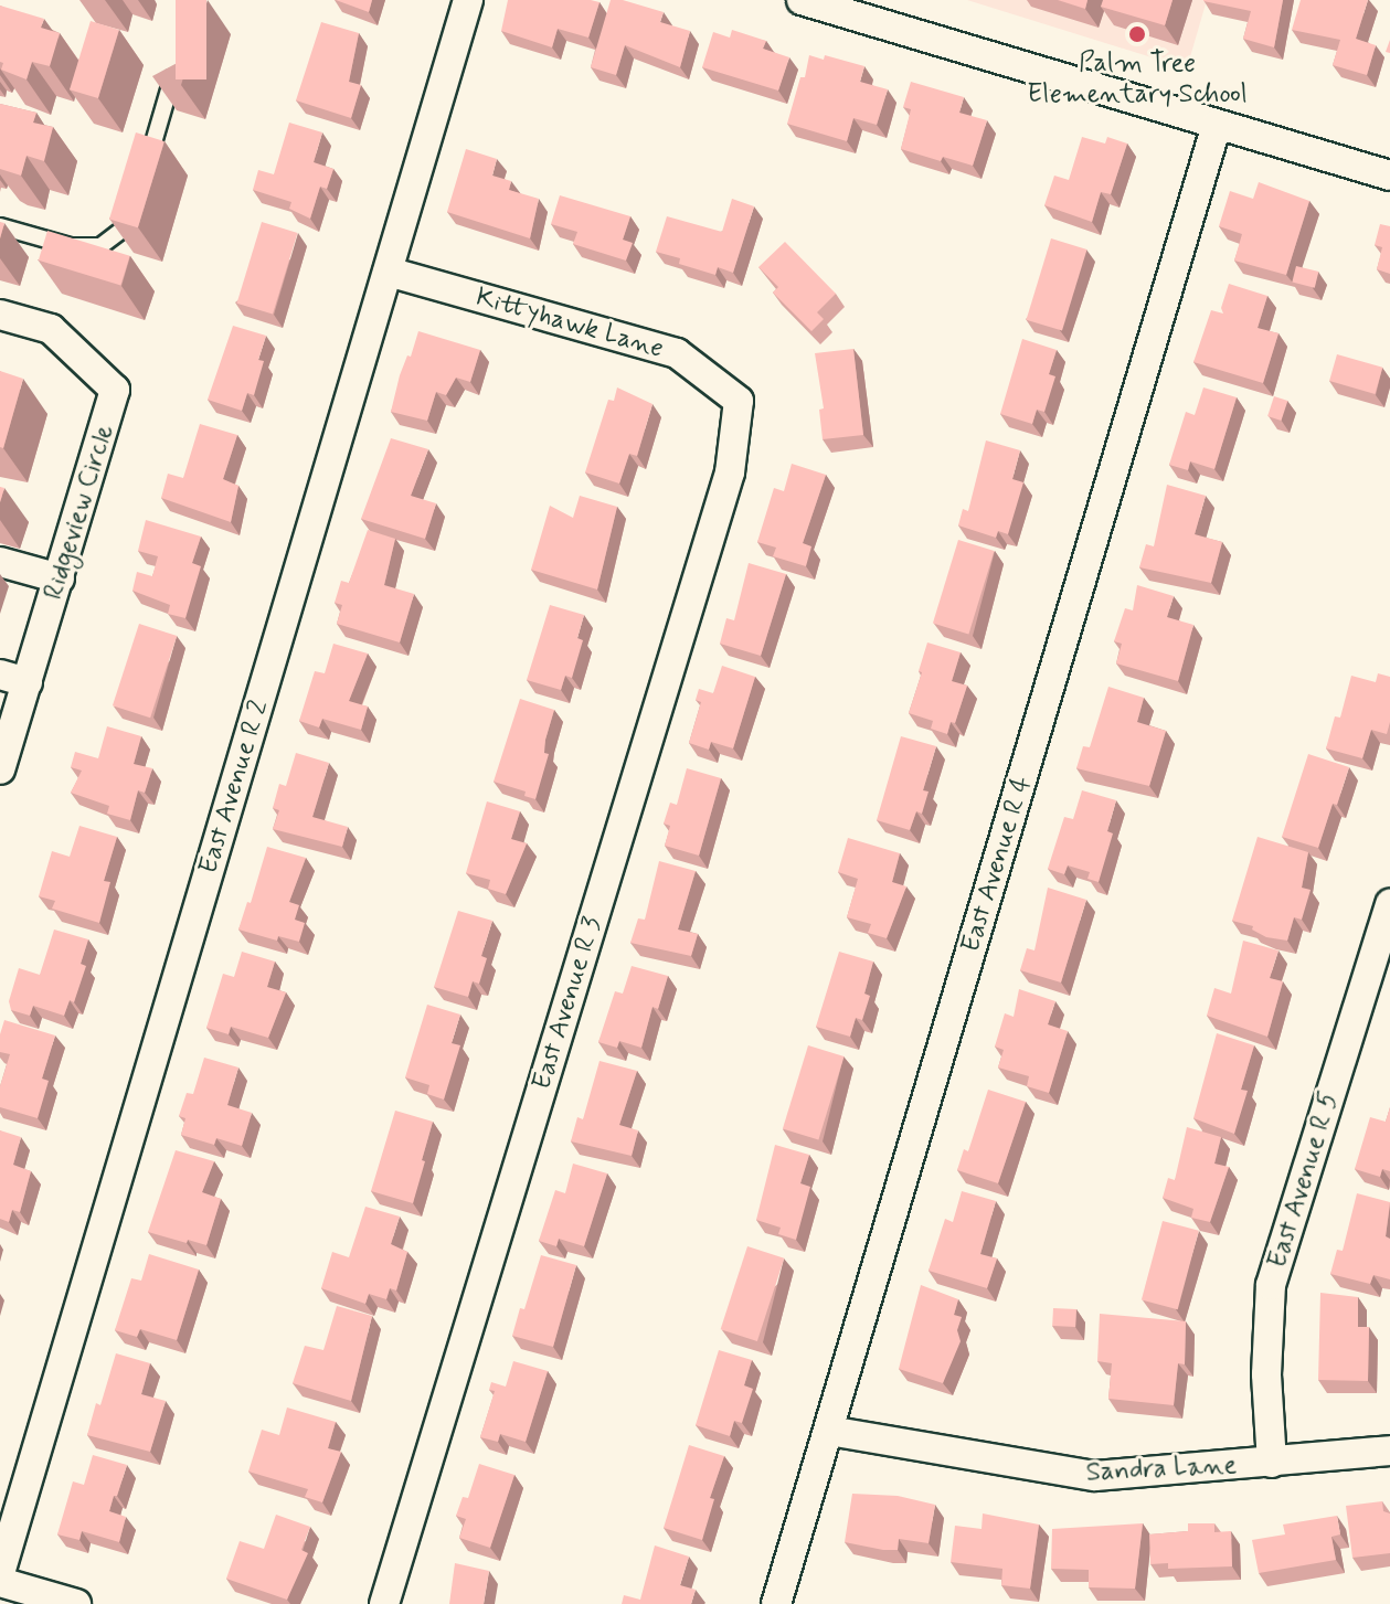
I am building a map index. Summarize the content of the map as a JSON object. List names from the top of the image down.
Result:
{
  "streets": {
    "street": [
      "Kittyhawk Lane",
      "Ridgeview Circle",
      "East Avenue R 2",
      "East Avenue R 4",
      "East Avenue R 3",
      "East Avenue R 5",
      "Sandra Lane"
    ]
  },
  "crossings": [
    ["Kittyhawk Lane", "East Avenue R 2"],
    ["Kittyhawk Lane", "East Avenue R 3"],
    ["East Avenue R 4", "Sandra Lane"],
    ["East Avenue R 5", "Sandra Lane"]
  ],
  "places": ["Palm Tree Elementary School"]
}
